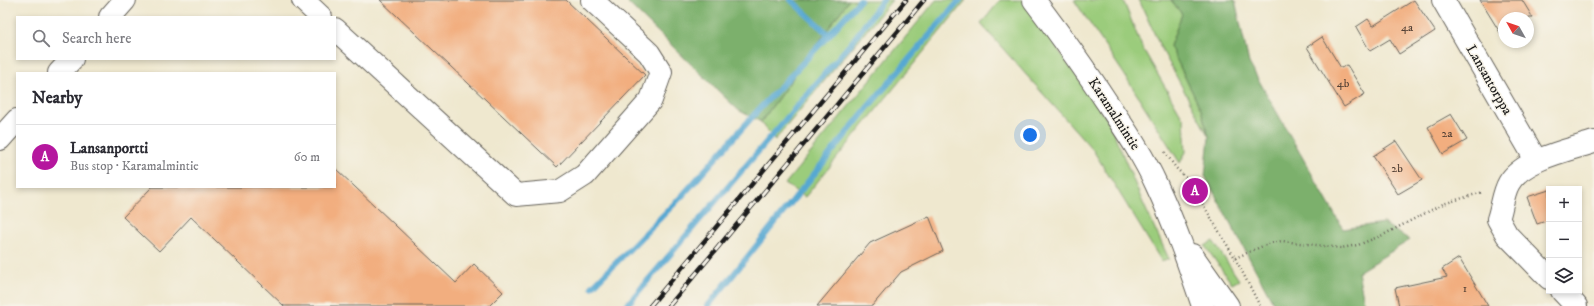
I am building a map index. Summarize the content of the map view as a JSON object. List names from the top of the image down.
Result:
{
  "streets": {
    "street": ["Lansantorppa", "Karamalmintie"]
  },
  "house_numbers": [
    "4a",
    "4b",
    "2a",
    "2b",
    "1"
  ],
  "north": "top left",
  "page": {
    "search": "Search here",
    "heading": "Nearby",
    "list": [
      {
        "mark": "A",
        "name": "Lansanportti",
        "note": "Bus stop · Karamalmintie",
        "value": "60 m"
      }
    ],
    "pins": "A",
    "map_buttons": ["+", "−"]
  }
}
